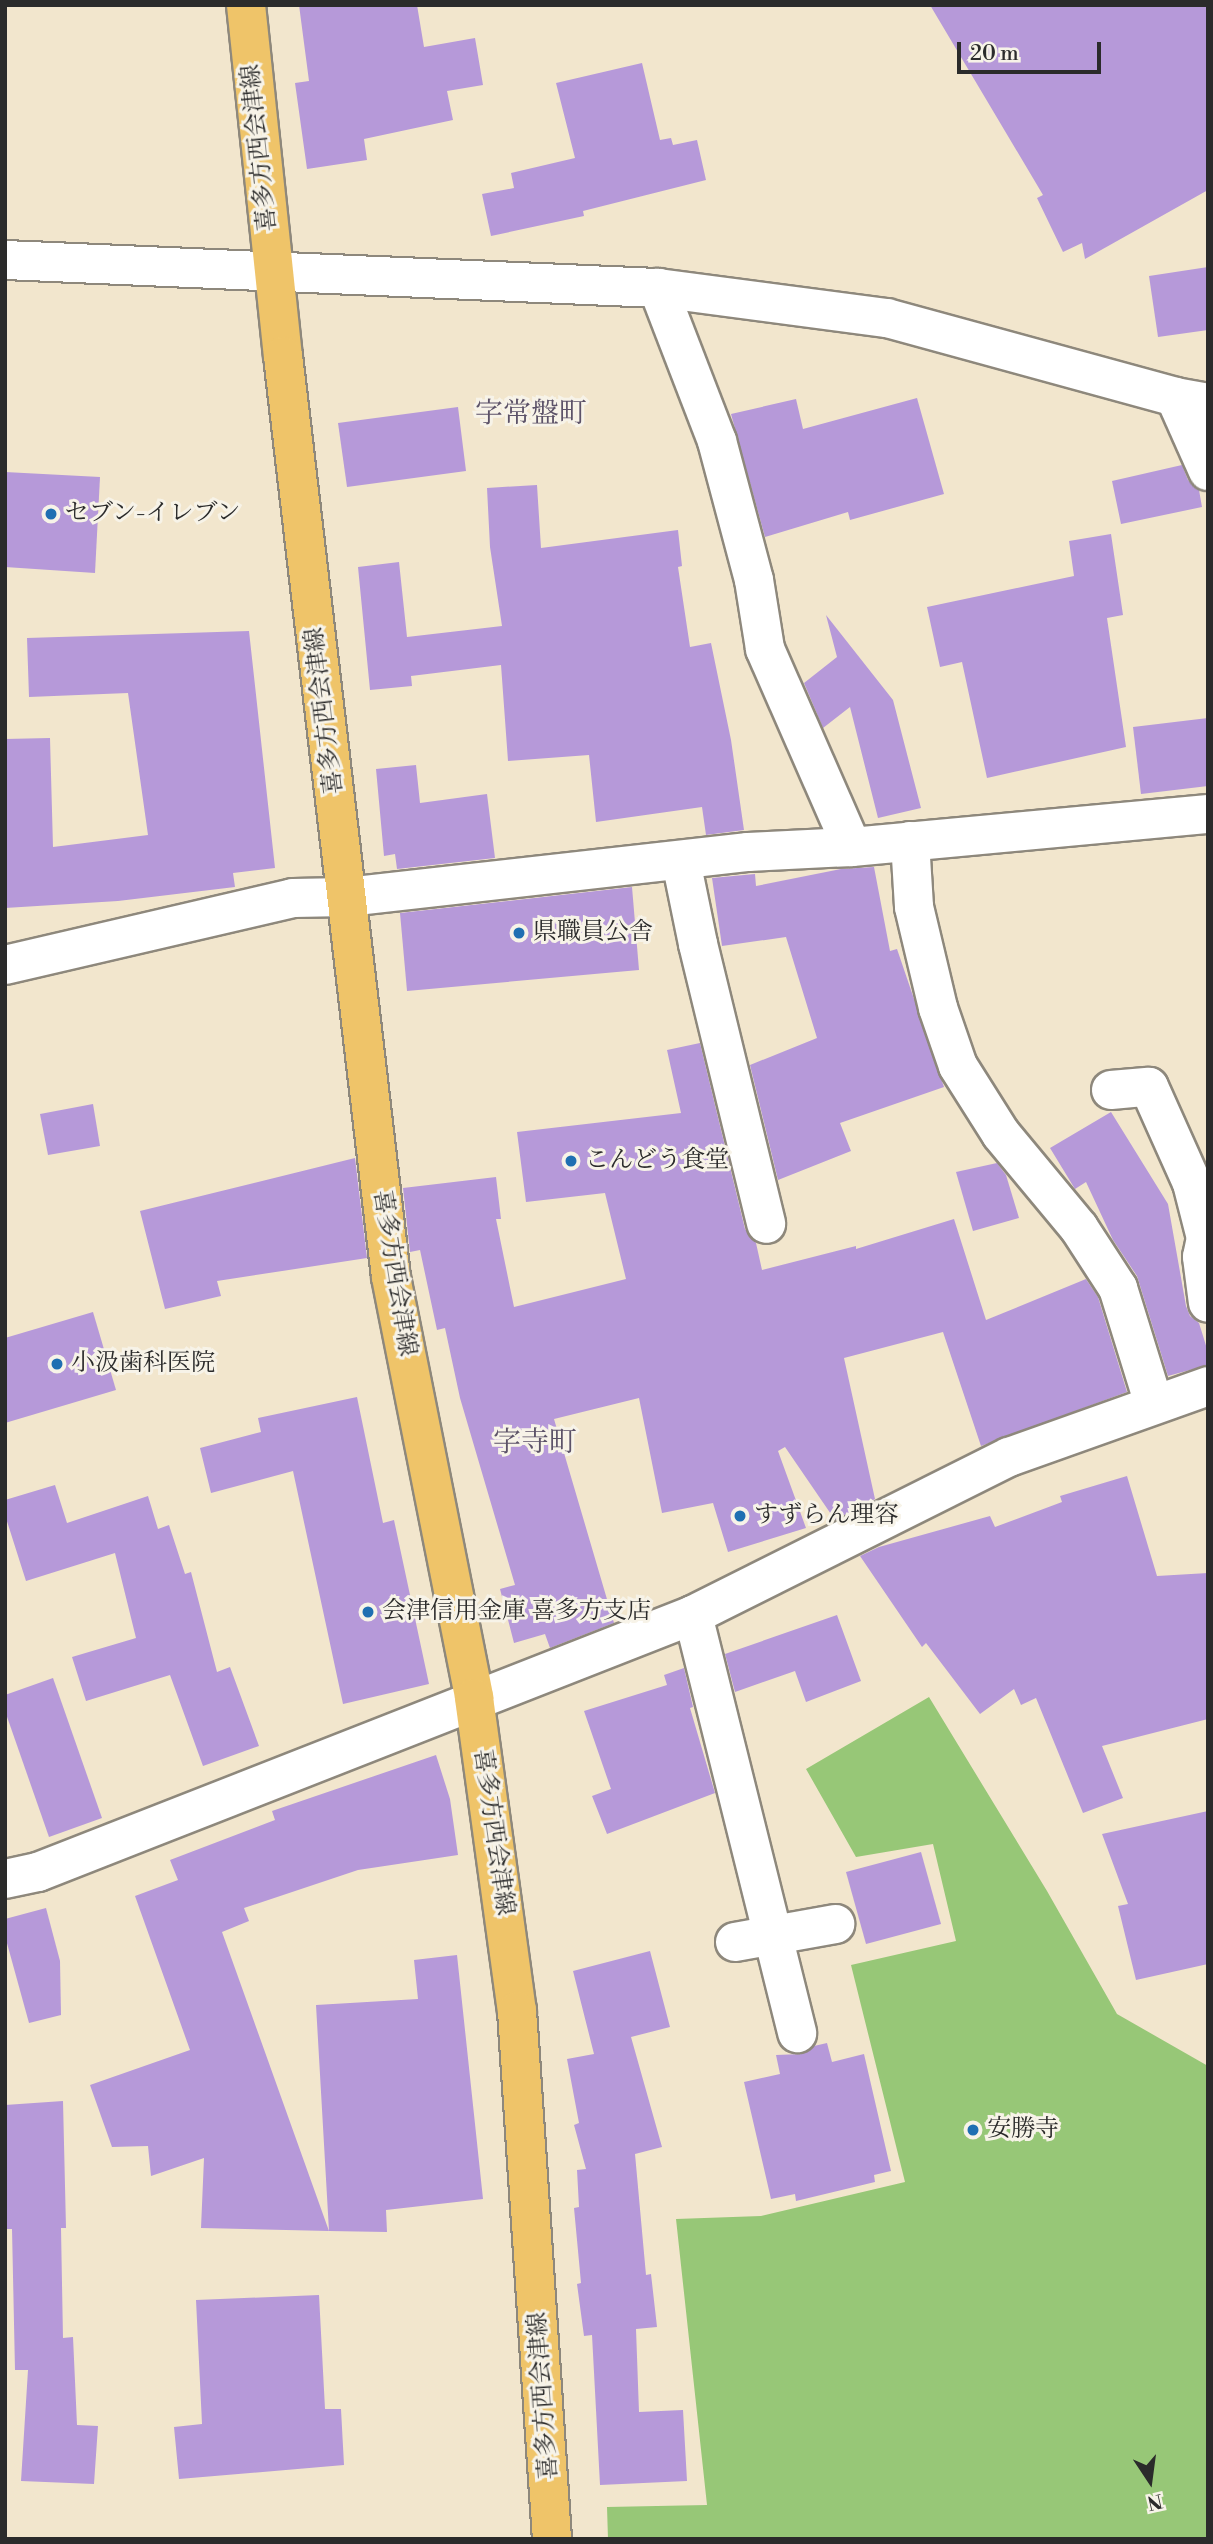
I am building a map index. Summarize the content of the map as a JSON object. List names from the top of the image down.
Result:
{
  "streets": {
    "main road": ["喜多方西会津線"]
  },
  "districts": ["字常盤町", "字寺町"],
  "places": [
    "セブン-イレブン",
    "県職員公舎",
    "こんどう食堂",
    "小汲歯科医院",
    "すずらん理容",
    "会津信用金庫 喜多方支店",
    "安勝寺"
  ],
  "scale_bar": "20 m",
  "north": "bottom"
}
